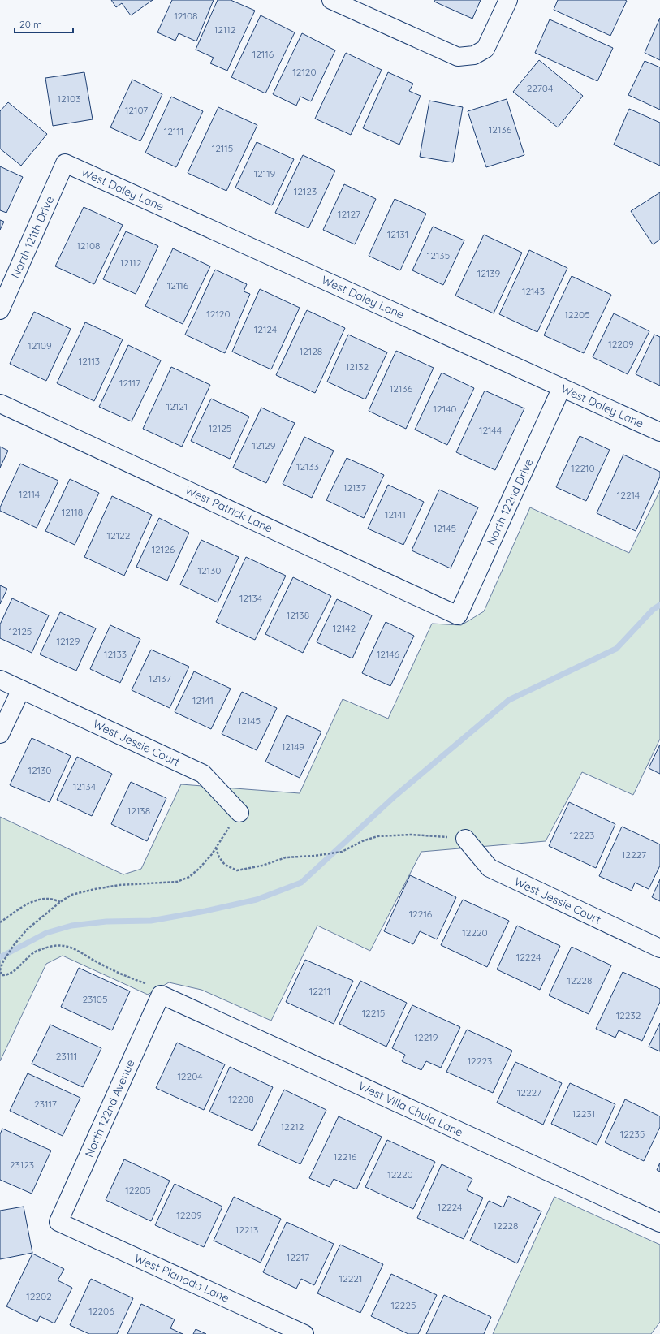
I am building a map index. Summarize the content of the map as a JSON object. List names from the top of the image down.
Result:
{
  "streets": {
    "street": [
      "West Daley Lane",
      "North 121th Drive",
      "North 122nd Drive",
      "West Patrick Lane",
      "West Jessie Court",
      "North 122nd Avenue",
      "West Villa Chula Lane",
      "West Planada Lane"
    ]
  },
  "crossings": [
    ["West Daley Lane", "North 121th Drive"],
    ["West Daley Lane", "North 122nd Drive"],
    ["North 122nd Drive", "West Patrick Lane"],
    ["North 122nd Avenue", "West Villa Chula Lane"],
    ["North 122nd Avenue", "West Planada Lane"]
  ],
  "house_numbers": [
    "12108",
    "12112",
    "12116",
    "12120",
    "22704",
    "12103",
    "12107",
    "12136",
    "12111",
    "12115",
    "12119",
    "12123",
    "12127",
    "12131",
    "12108",
    "12135",
    "12112",
    "12139",
    "12116",
    "12143",
    "12120",
    "12205",
    "12124",
    "12209",
    "12109",
    "12128",
    "12113",
    "12132",
    "12117",
    "12136",
    "12121",
    "12140",
    "12125",
    "12144",
    "12129",
    "12133",
    "12210",
    "12137",
    "12114",
    "12214",
    "12118",
    "12141",
    "12145",
    "12122",
    "12126",
    "12130",
    "12134",
    "12138",
    "12142",
    "12125",
    "12129",
    "12133",
    "12146",
    "12137",
    "12141",
    "12145",
    "12149",
    "12130",
    "12134",
    "12138",
    "12223",
    "12227",
    "12216",
    "12220",
    "12224",
    "12228",
    "12211",
    "23105",
    "12215",
    "12232",
    "12219",
    "23111",
    "12223",
    "12204",
    "12227",
    "12208",
    "23117",
    "12231",
    "12212",
    "12235",
    "12216",
    "23123",
    "12220",
    "12205",
    "12224",
    "12209",
    "12228",
    "12213",
    "12217",
    "12221",
    "12202",
    "12225",
    "12206"
  ],
  "scale_bar": "20 m"
}
